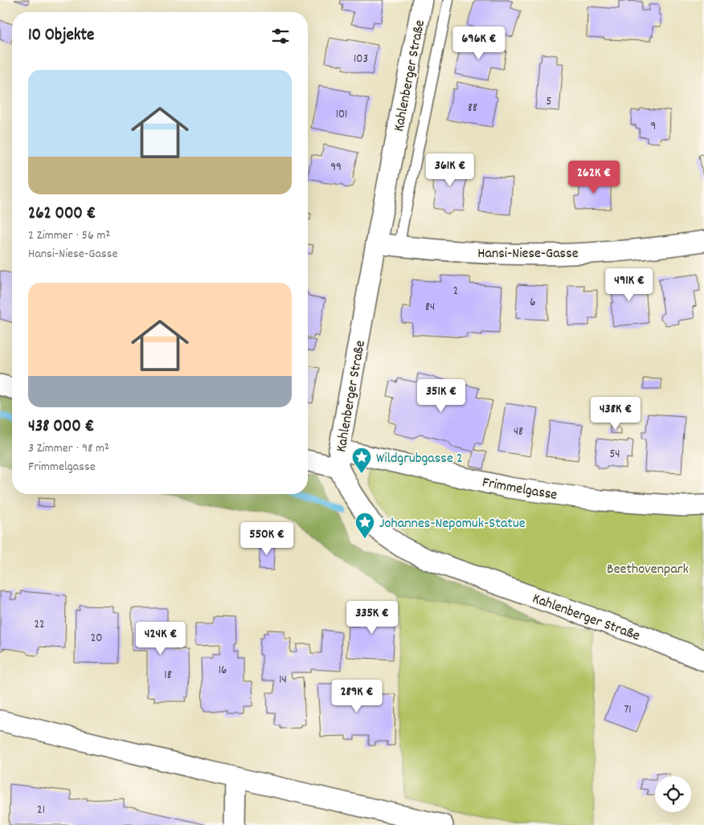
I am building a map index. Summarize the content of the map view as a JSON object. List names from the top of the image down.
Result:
{
  "streets": {
    "street": ["Kahlenberger Straße", "Hansi-Niese-Gasse", "Frimmelgasse"]
  },
  "crossings": [
    ["Kahlenberger Straße", "Hansi-Niese-Gasse"],
    ["Kahlenberger Straße", "Frimmelgasse"]
  ],
  "parks": ["Beethovenpark"],
  "places": {
    "place": ["Wildgrubgasse 2", "Johannes-Nepomuk-Statue"]
  },
  "house_numbers": [
    "103",
    "5",
    "88",
    "101",
    "9",
    "99",
    "2",
    "6",
    "84",
    "48",
    "54",
    "22",
    "20",
    "16",
    "18",
    "14",
    "71",
    "21"
  ],
  "page": {
    "heading": "10 Objekte",
    "price": [
      "696K €",
      "361K €",
      "262K €",
      "491K €",
      "351K €",
      "438K €",
      "550K €",
      "335K €",
      "424K €",
      "289K €"
    ],
    "list": [
      {
        "name": "262 000 €",
        "note": "2 Zimmer · 56 m² · Hansi-Niese-Gasse"
      },
      {
        "name": "438 000 €",
        "note": "3 Zimmer · 98 m² · Frimmelgasse"
      }
    ]
  }
}
